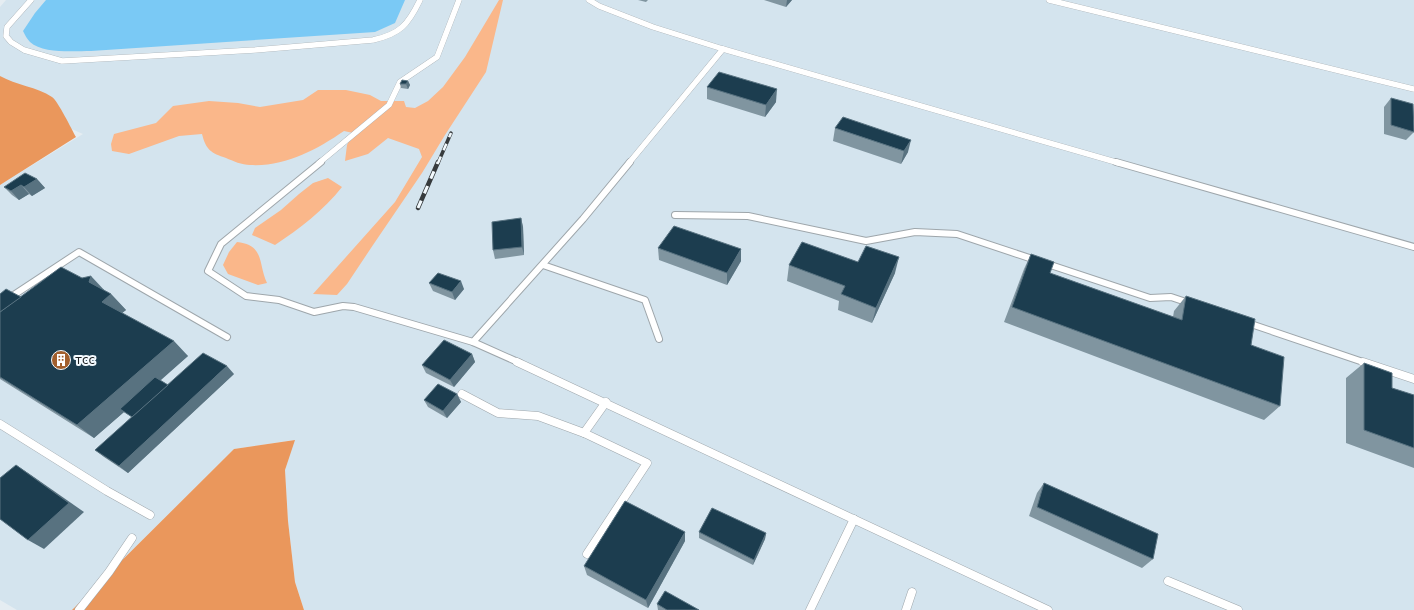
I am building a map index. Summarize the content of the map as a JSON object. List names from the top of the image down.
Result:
{
  "places": {
    "building": ["тсс"]
  }
}
